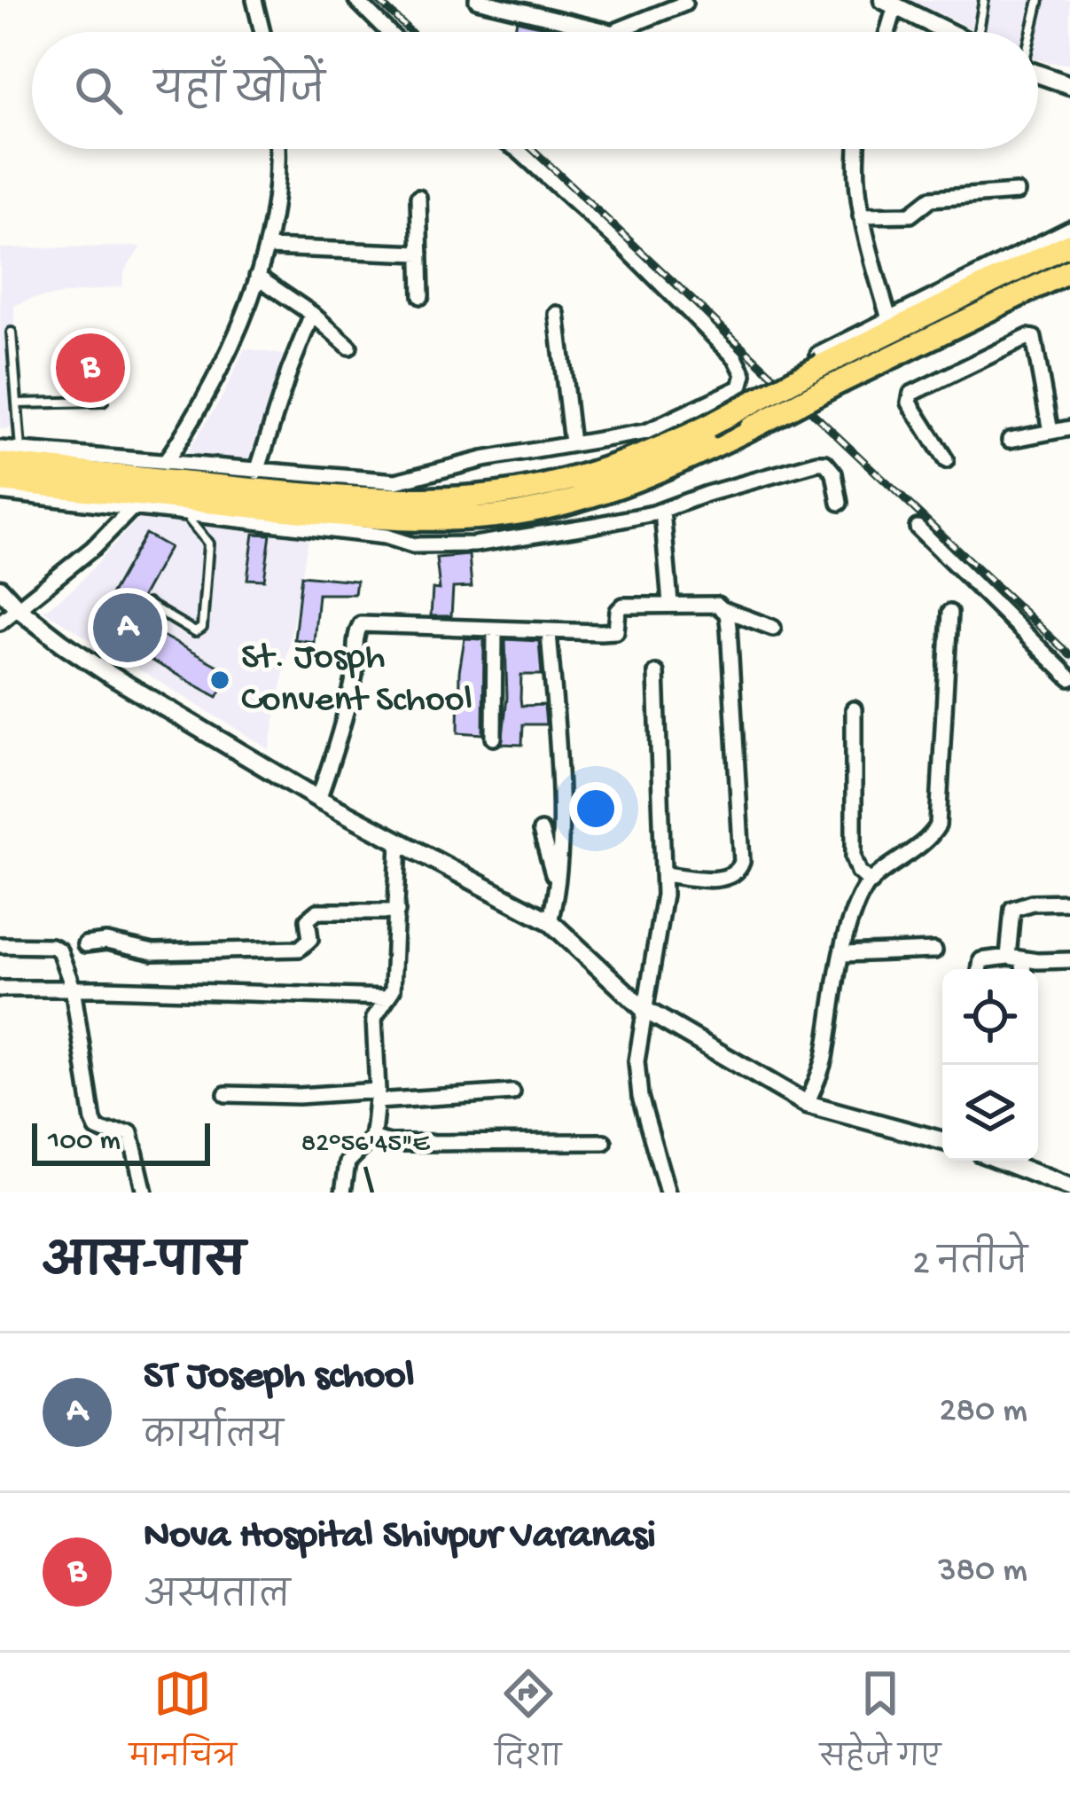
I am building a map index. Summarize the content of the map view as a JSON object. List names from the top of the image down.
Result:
{
  "places": ["St. Josph Convent School"],
  "scale_bar": "100 m",
  "page": {
    "search": "यहाँ खोजें",
    "pins": ["B", "A"],
    "scale": "100 m",
    "heading": ["आस-पास", "2 नतीजे"],
    "list": [
      {
        "mark": "A",
        "name": "ST Joseph school",
        "note": "कार्यालय",
        "value": "280 m"
      },
      {
        "mark": "B",
        "name": "Nova Hospital Shivpur Varanasi",
        "note": "अस्पताल",
        "value": "380 m"
      }
    ],
    "nav": ["मानचित्र", "दिशा", "सहेजे गए"]
  },
  "coordinates": ["82°56'45\"E"]
}
